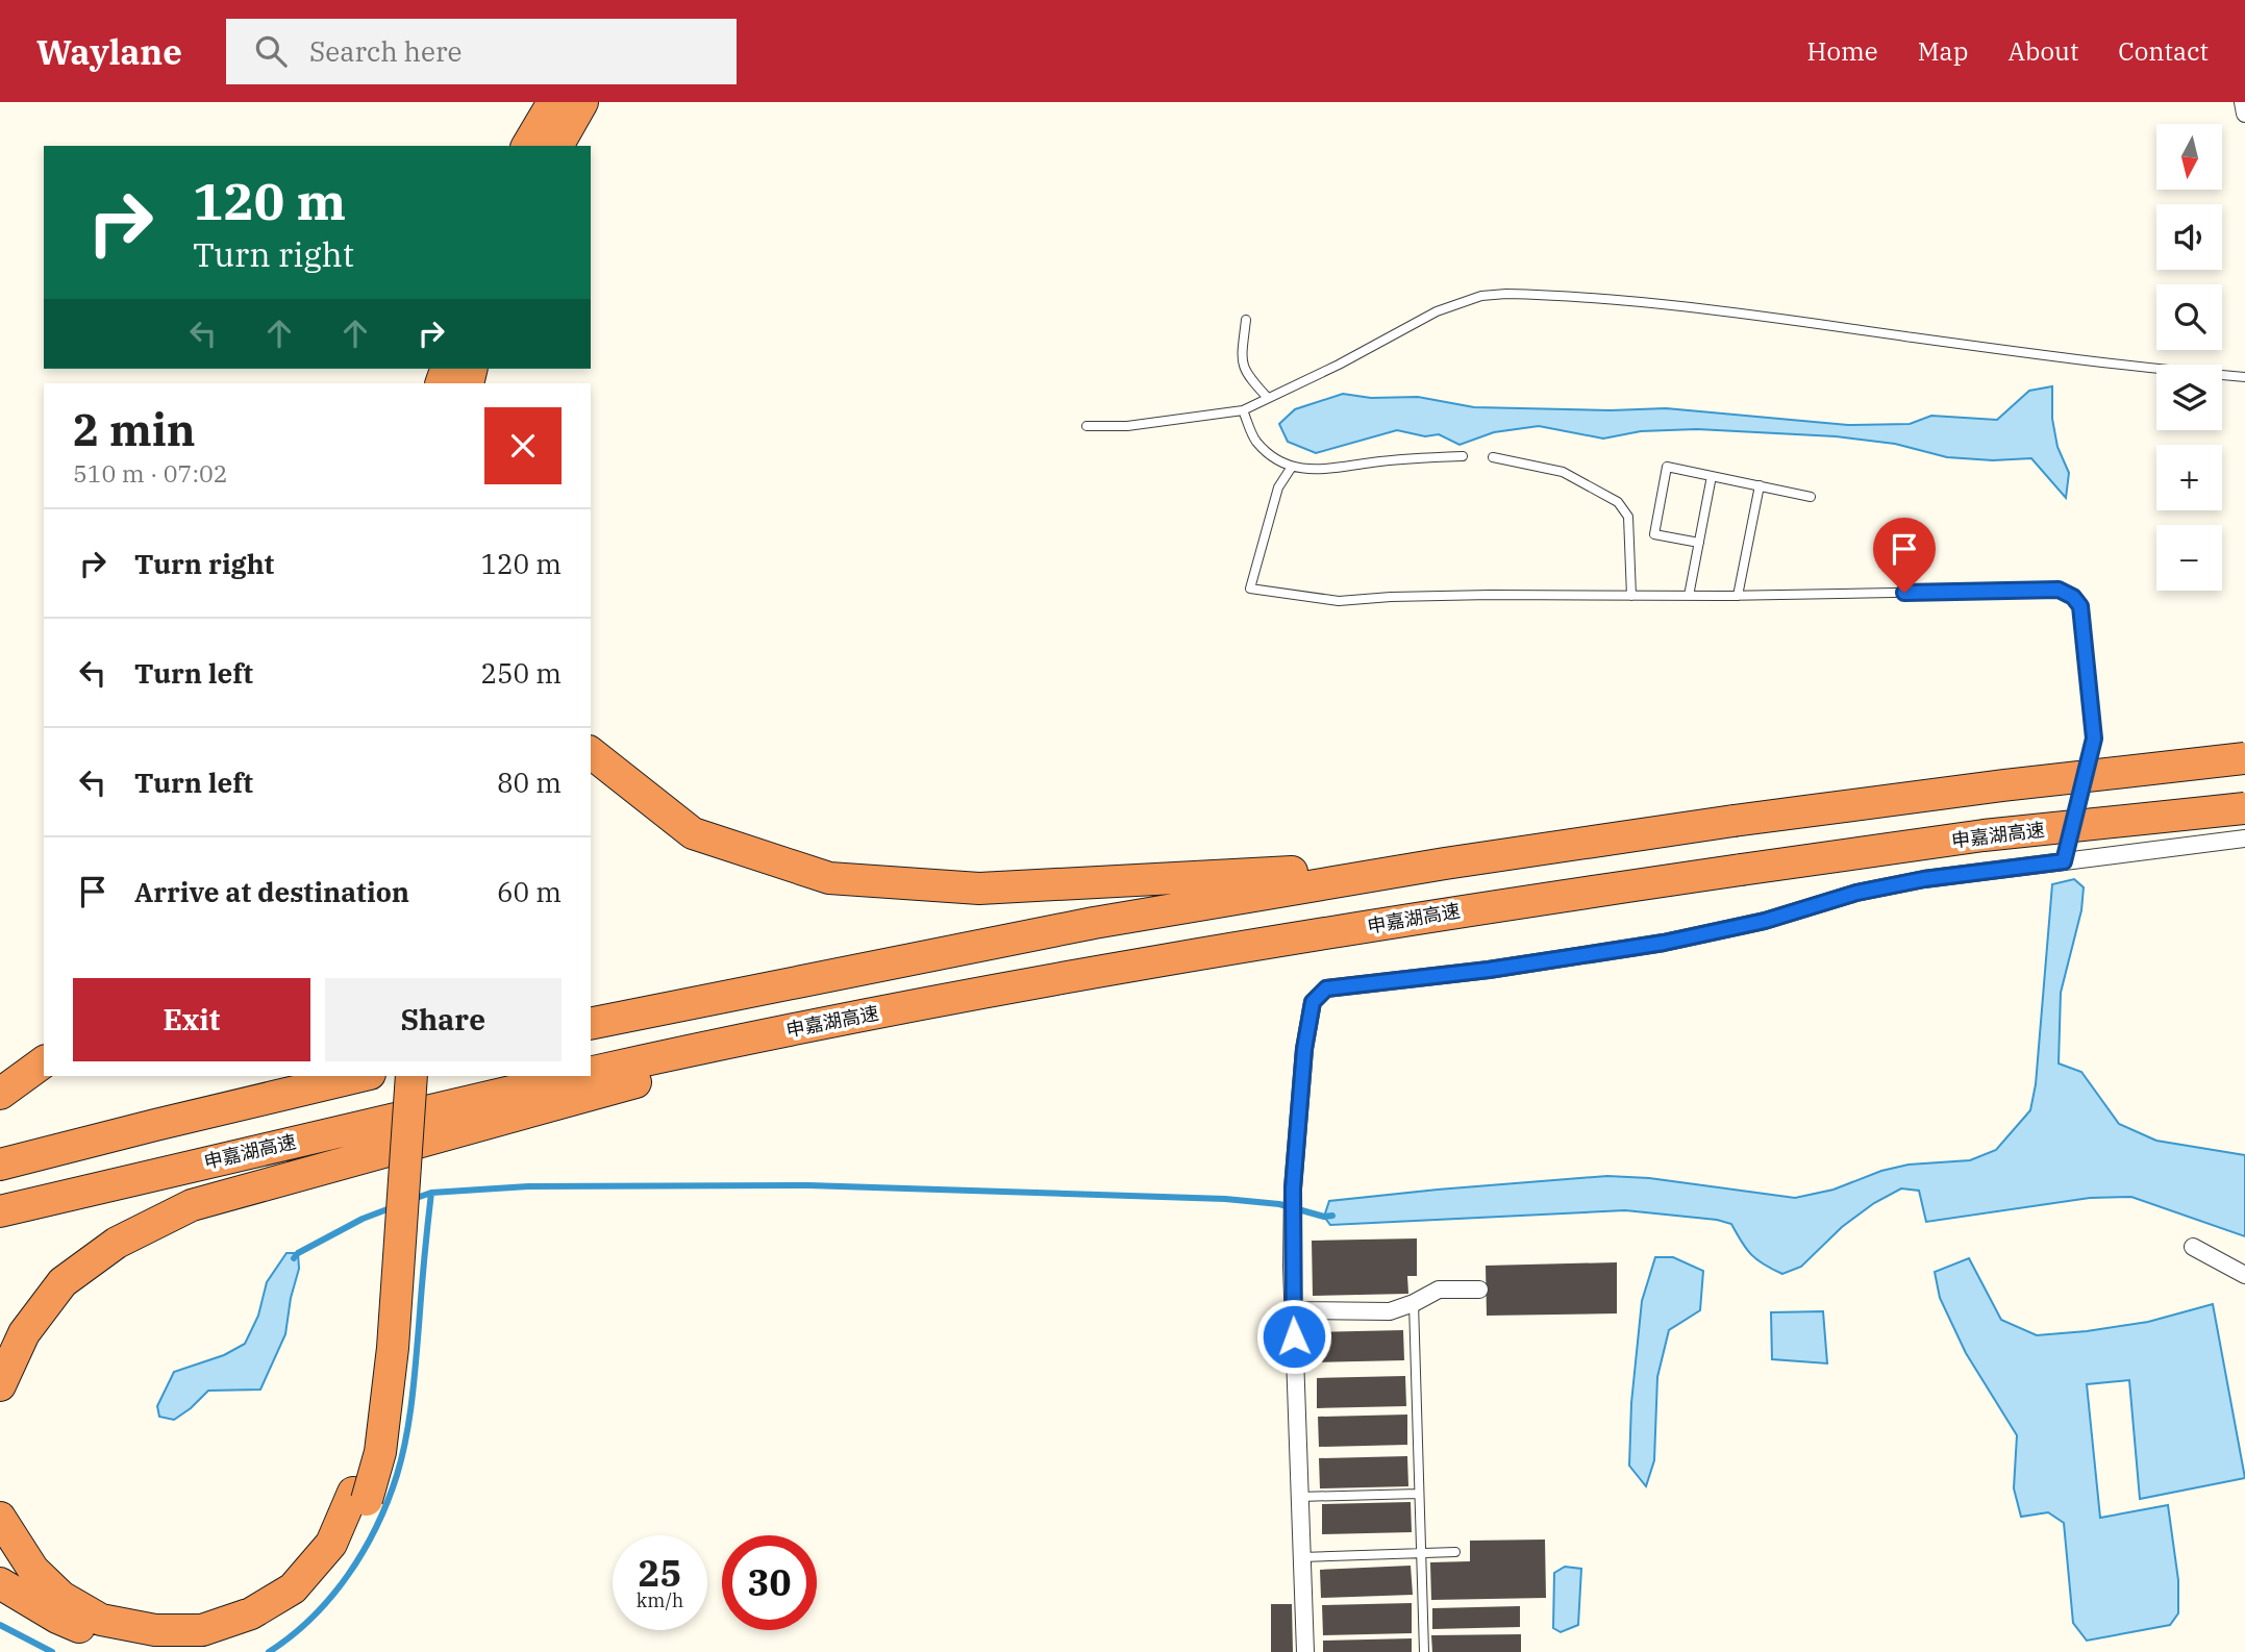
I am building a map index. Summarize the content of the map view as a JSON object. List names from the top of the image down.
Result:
{
  "streets": {
    "highway": ["申嘉湖高速"]
  },
  "north": "bottom",
  "page": {
    "header": "Waylane",
    "search": "Search here",
    "nav": [
      "Home",
      "Map",
      "About",
      "Contact"
    ],
    "map_buttons": ["+", "−"],
    "turn": ["120 m", "Turn right"],
    "heading": ["2 min", "510 m · 07:02"],
    "list": [
      {
        "name": "Turn right",
        "value": "120 m"
      },
      {
        "name": "Turn left",
        "value": "250 m"
      },
      {
        "name": "Turn left",
        "value": "80 m"
      },
      {
        "name": "Arrive at destination",
        "value": "60 m"
      }
    ],
    "buttons": ["Exit", "Share"],
    "speed": "25 km/h",
    "limit": "30"
  }
}
